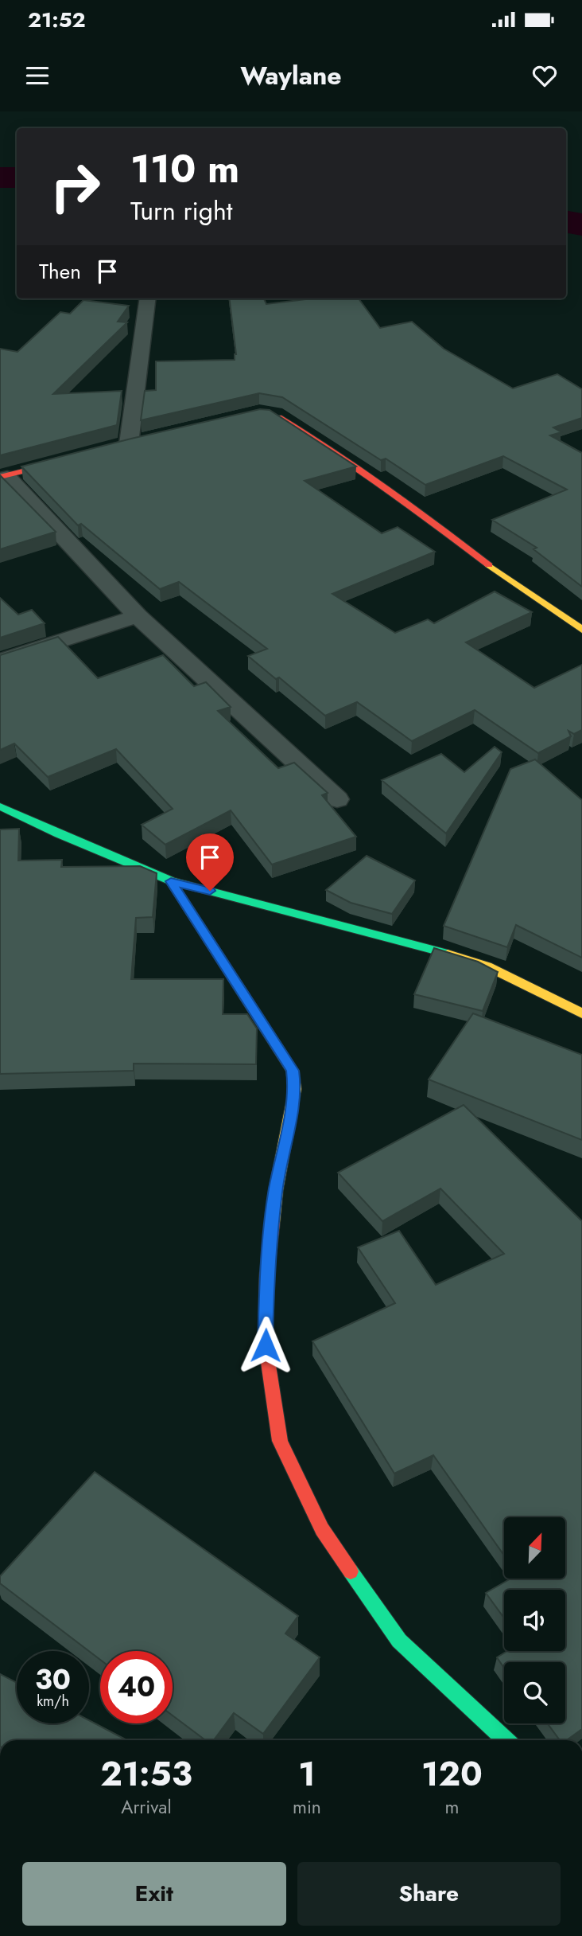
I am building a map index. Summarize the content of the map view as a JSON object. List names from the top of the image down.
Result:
{
  "north": "top right",
  "page": {
    "status": "21:52",
    "header": "Waylane",
    "turn": ["110 m", "Turn right"],
    "then": "Then",
    "speed": "30 km/h",
    "limit": "40",
    "eta": [
      "21:53",
      "Arrival",
      "1",
      "min",
      "120",
      "m"
    ],
    "buttons": ["Exit", "Share"]
  }
}
